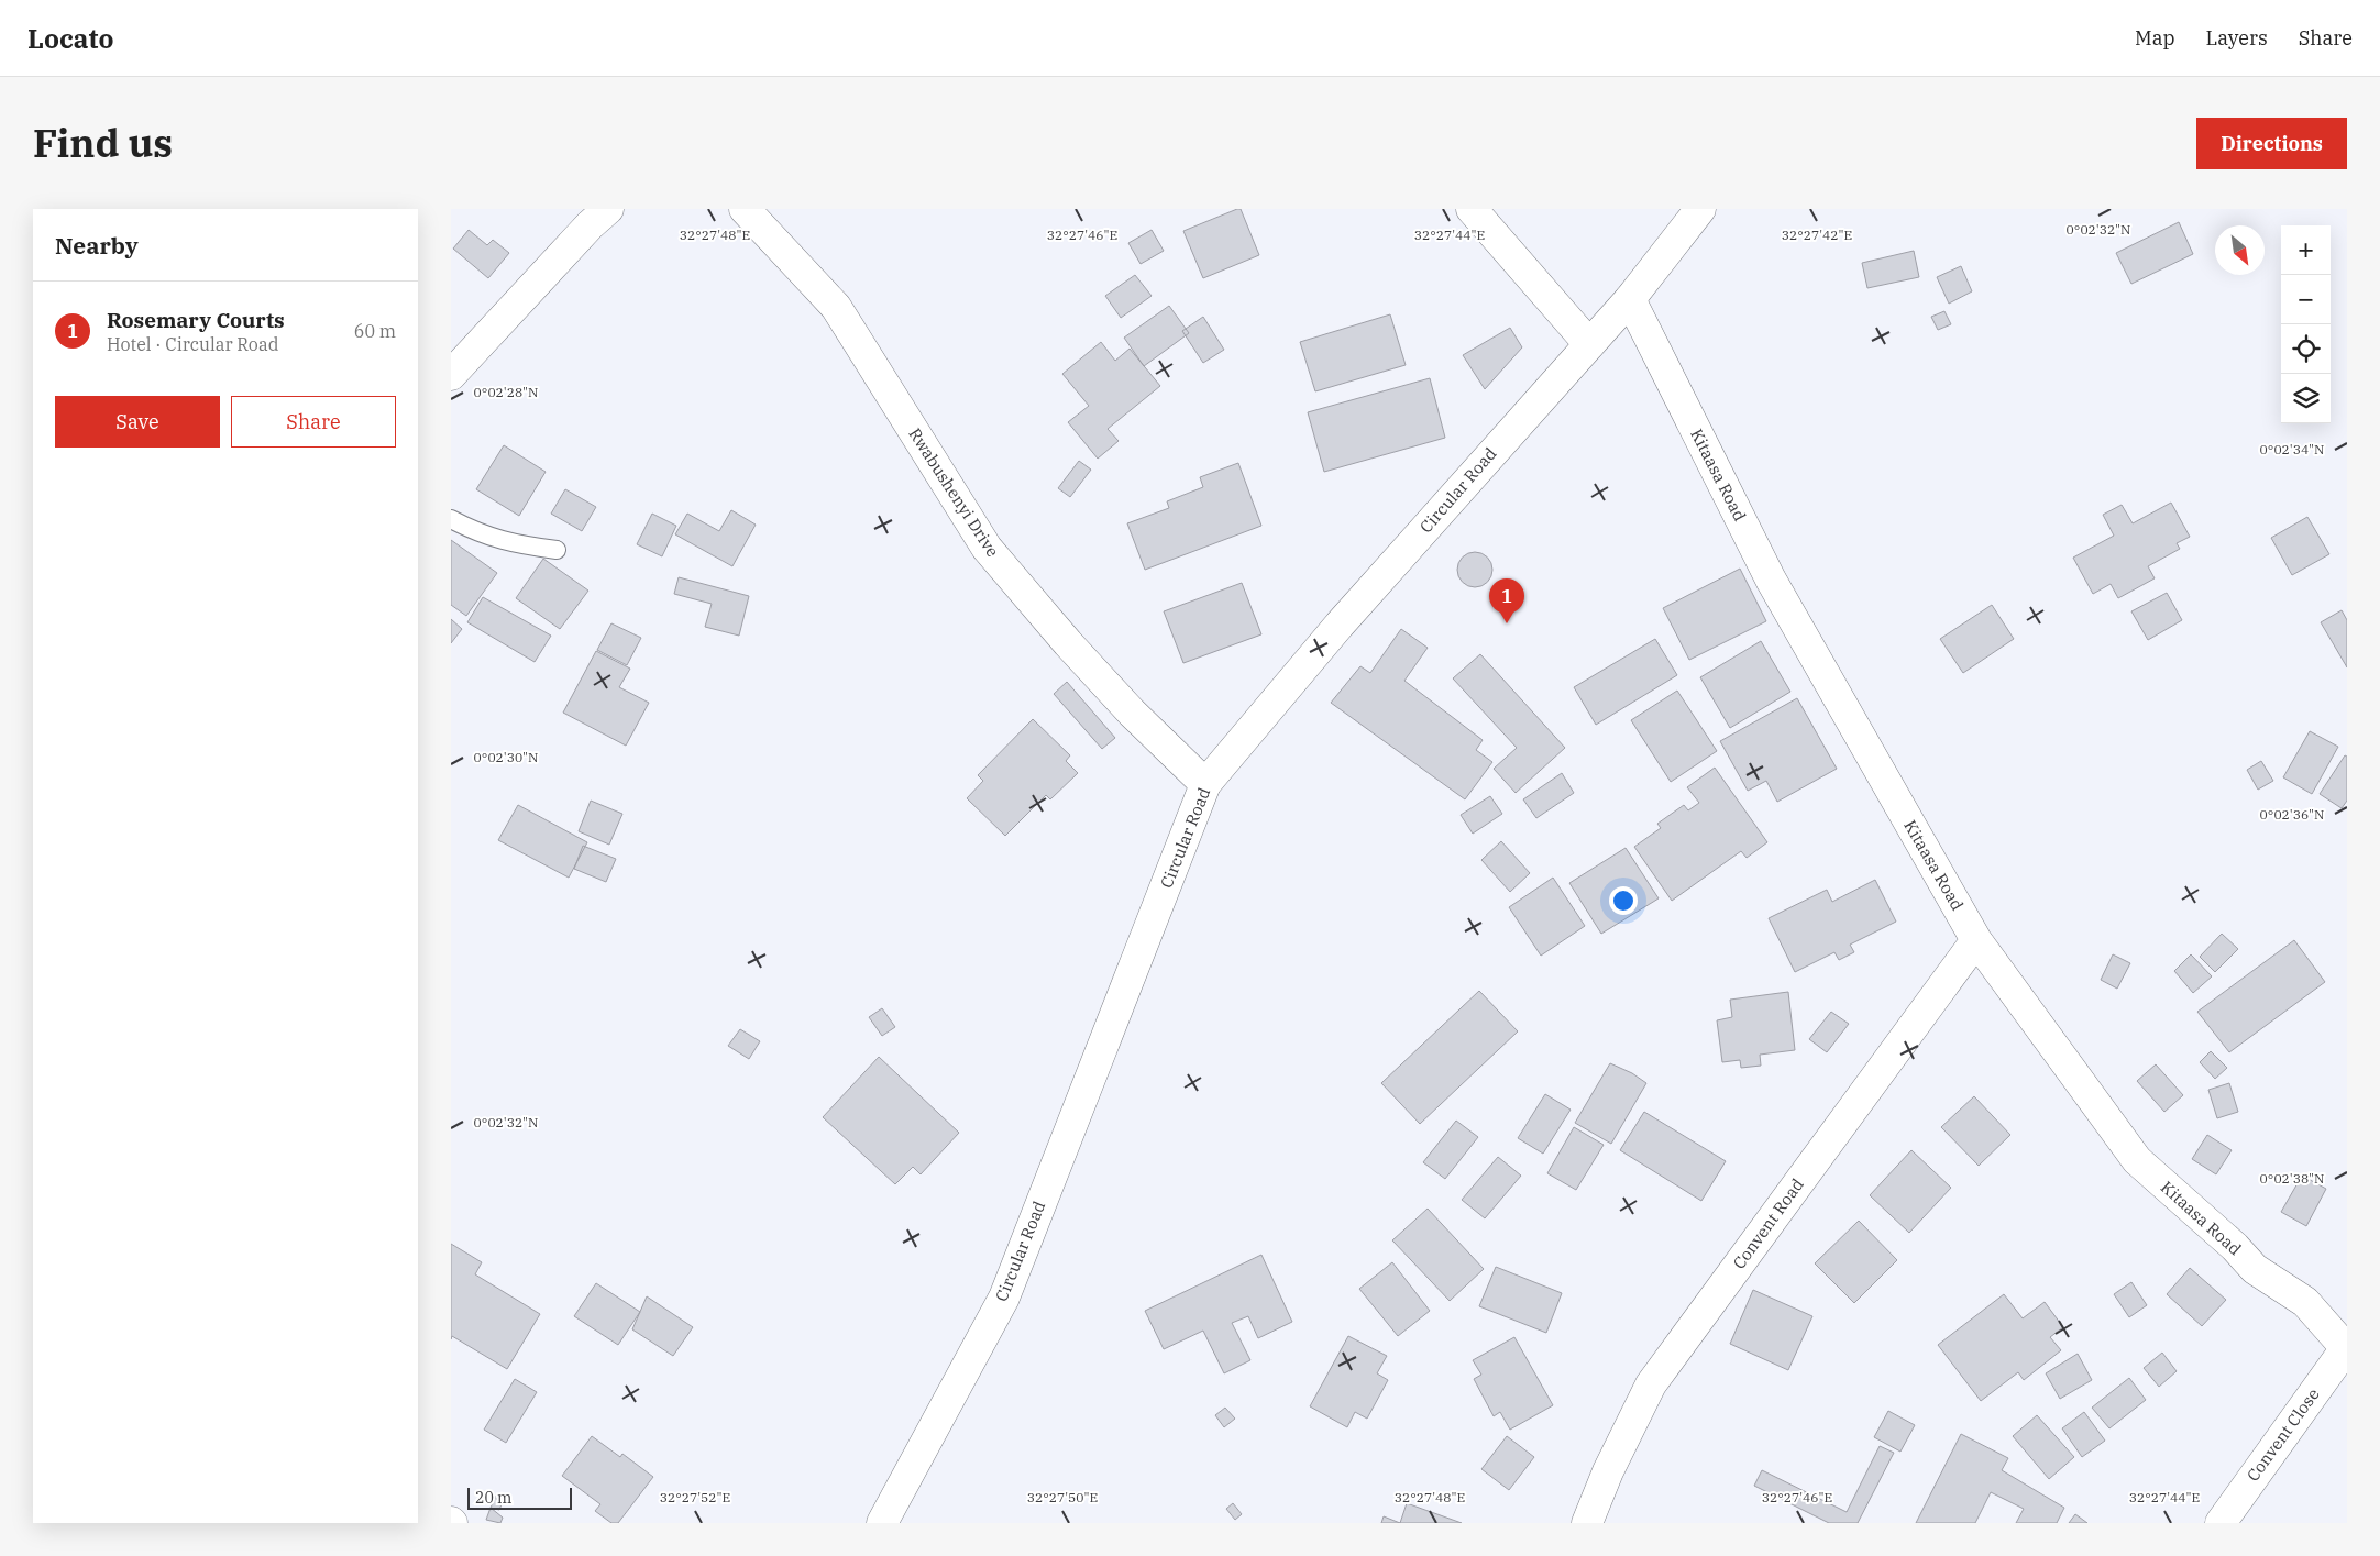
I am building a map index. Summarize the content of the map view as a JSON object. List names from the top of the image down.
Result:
{
  "streets": {
    "street": [
      "Kitaasa Road",
      "Circular Road",
      "Rwabushenyi Drive",
      "Convent Road",
      "Convent Close"
    ]
  },
  "crossings": [
    ["Kitaasa Road", "Circular Road"],
    ["Kitaasa Road", "Convent Road"],
    ["Kitaasa Road", "Convent Close"],
    ["Circular Road", "Rwabushenyi Drive"]
  ],
  "scale_bar": "20 m",
  "north": "bottom right",
  "page": {
    "header": "Locato",
    "nav": ["Map", "Layers", "Share"],
    "title": "Find us",
    "buttons": [
      "Directions",
      ["Save", "Share"]
    ],
    "heading": "Nearby",
    "map_buttons": ["+", "−"],
    "list": [
      {
        "mark": "1",
        "name": "Rosemary Courts",
        "note": "Hotel · Circular Road",
        "value": "60 m"
      }
    ],
    "pins": "1",
    "scale": "20 m"
  },
  "coordinates": [
    "0°02'32\"N",
    "32°27'48\"E",
    "32°27'46\"E",
    "32°27'44\"E",
    "32°27'42\"E",
    "0°02'28\"N",
    "0°02'34\"N",
    "0°02'30\"N",
    "0°02'36\"N",
    "0°02'38\"N",
    "32°27'52\"E",
    "32°27'50\"E"
  ]
}
